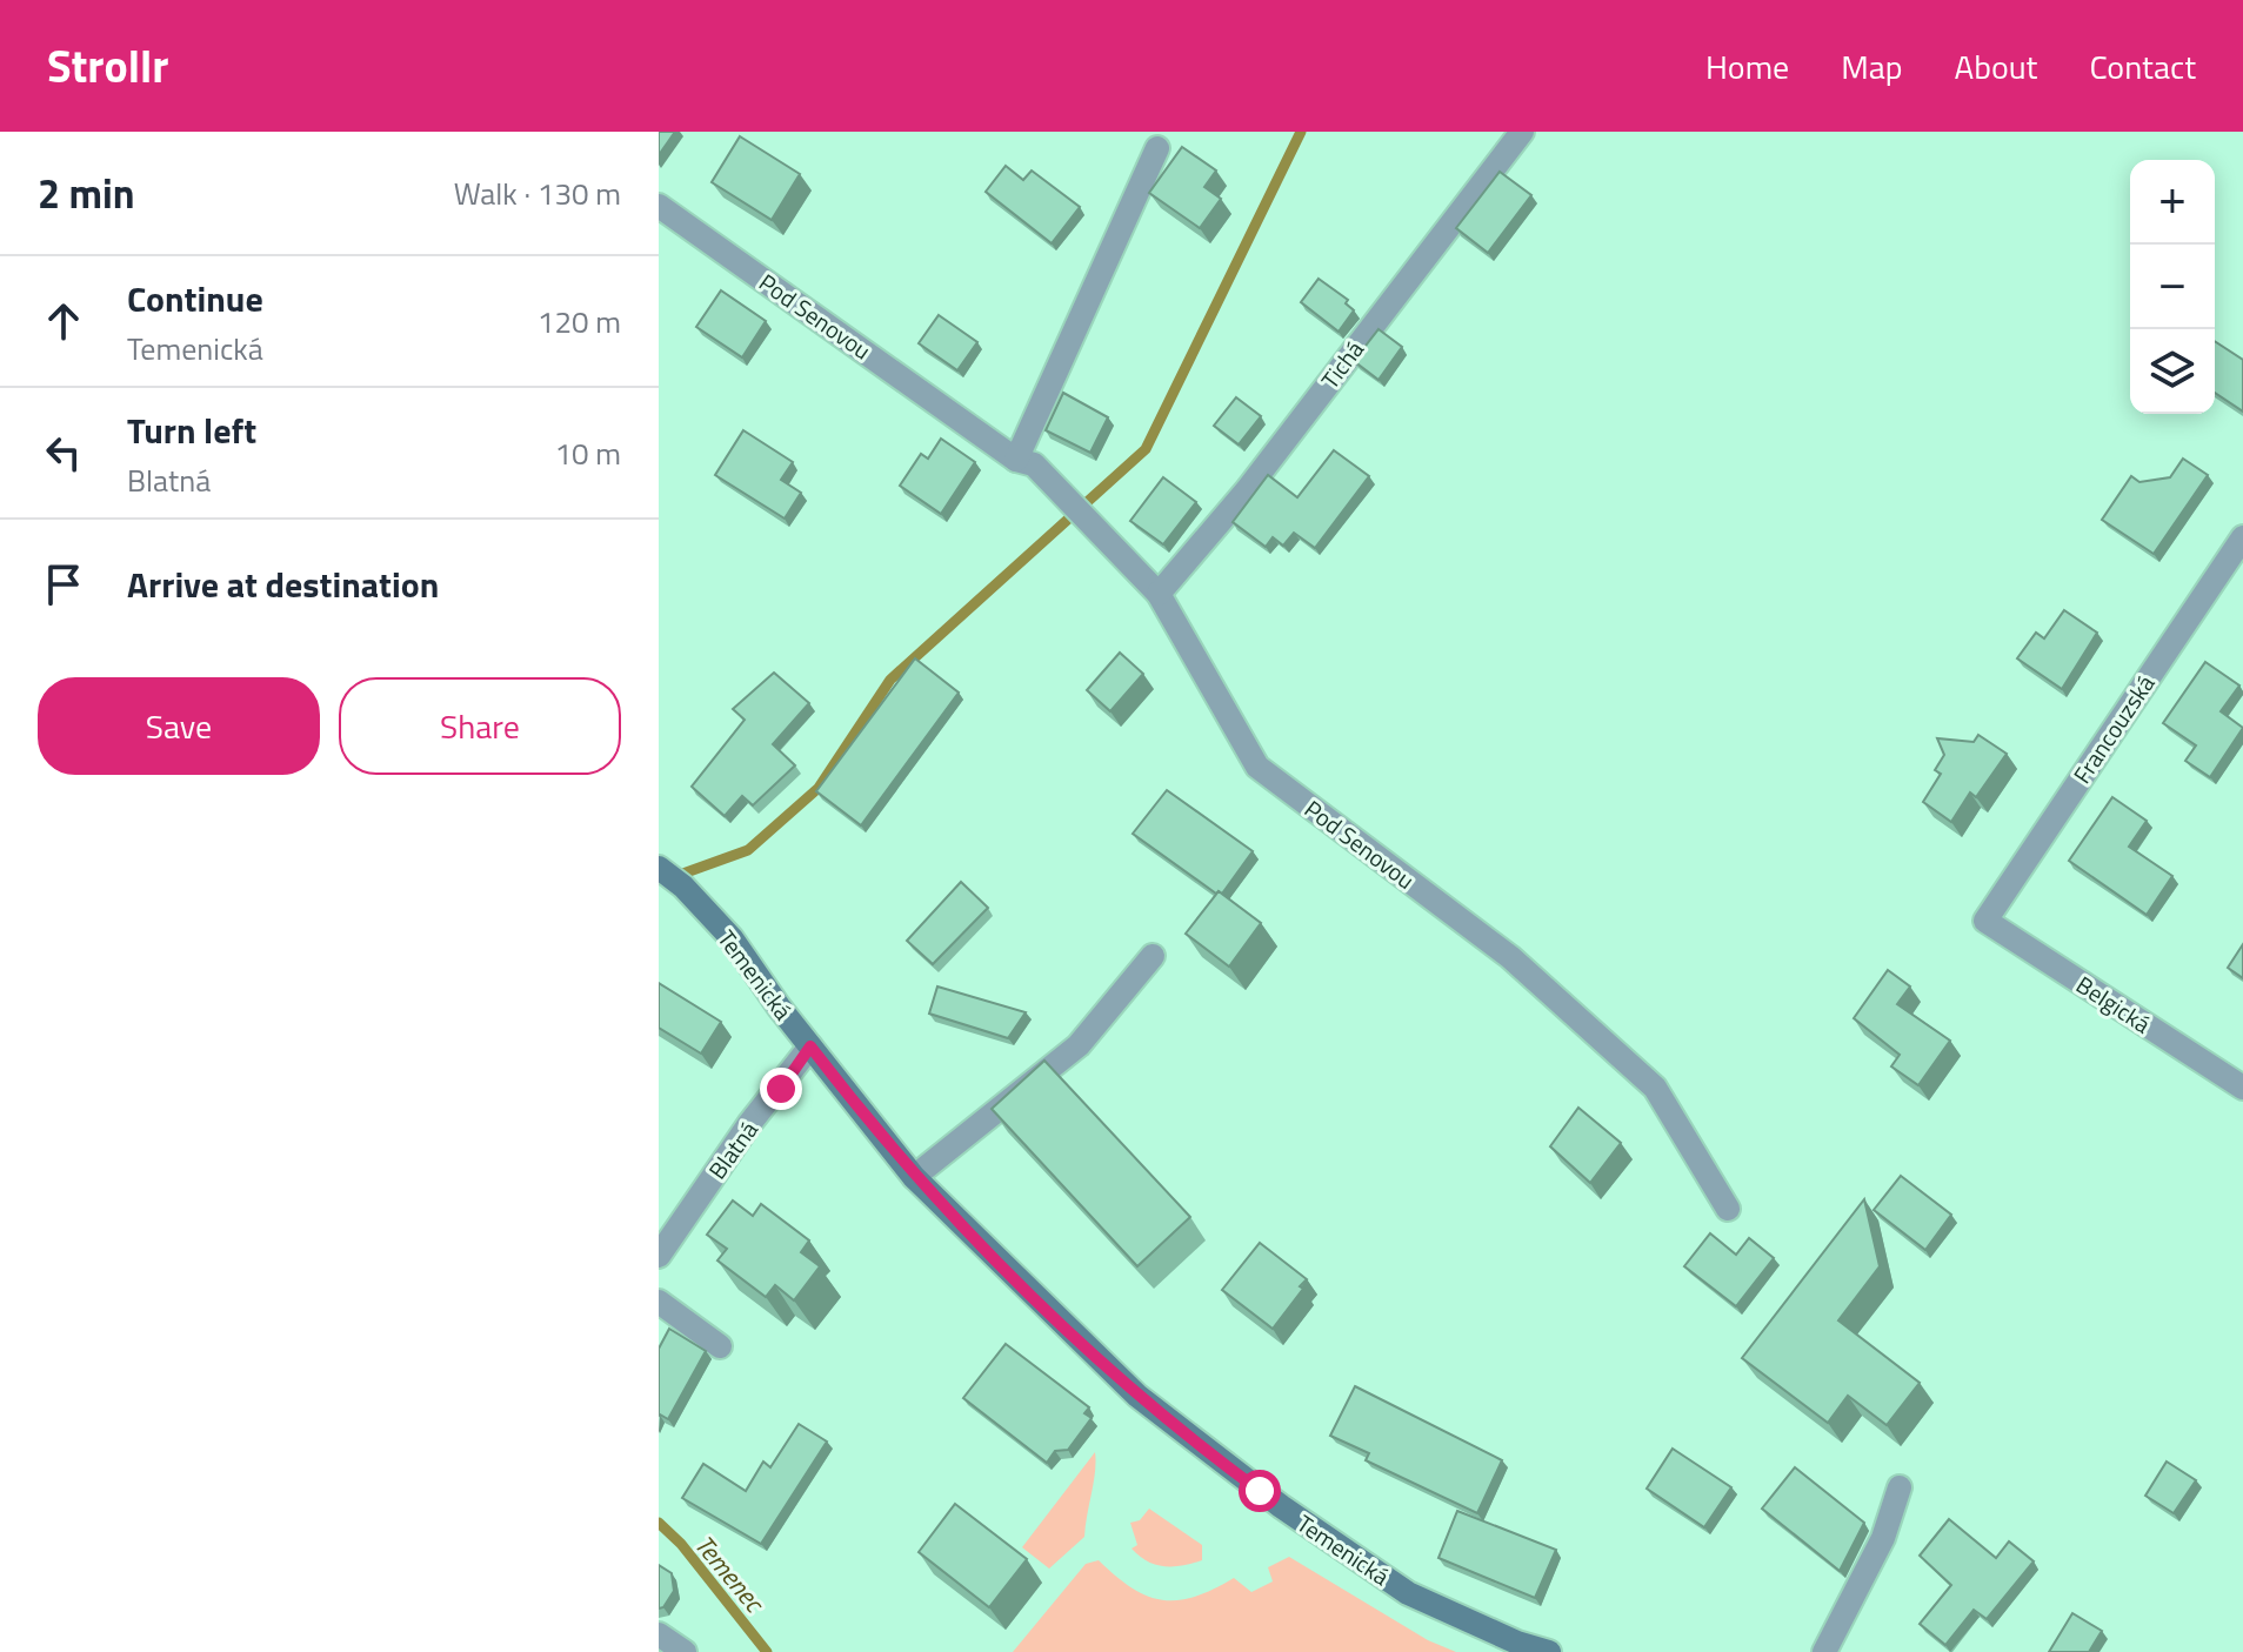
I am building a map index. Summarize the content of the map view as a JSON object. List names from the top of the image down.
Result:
{
  "streets": {
    "street": [
      "Pod Senovou",
      "Tichá",
      "Francouzská",
      "Temenická",
      "Belgická",
      "Blatná"
    ]
  },
  "crossings": [
    ["Pod Senovou", "Tichá"],
    ["Francouzská", "Belgická"],
    ["Temenická", "Blatná"]
  ],
  "water": ["Temenec"],
  "page": {
    "header": "Strollr",
    "nav": [
      "Home",
      "Map",
      "About",
      "Contact"
    ],
    "heading": ["2 min", "Walk · 130 m"],
    "map_buttons": ["+", "−"],
    "list": [
      ["Continue", "Temenická", "120 m"],
      ["Turn left", "Blatná", "10 m"],
      "Arrive at destination"
    ],
    "buttons": ["Save", "Share"]
  }
}
